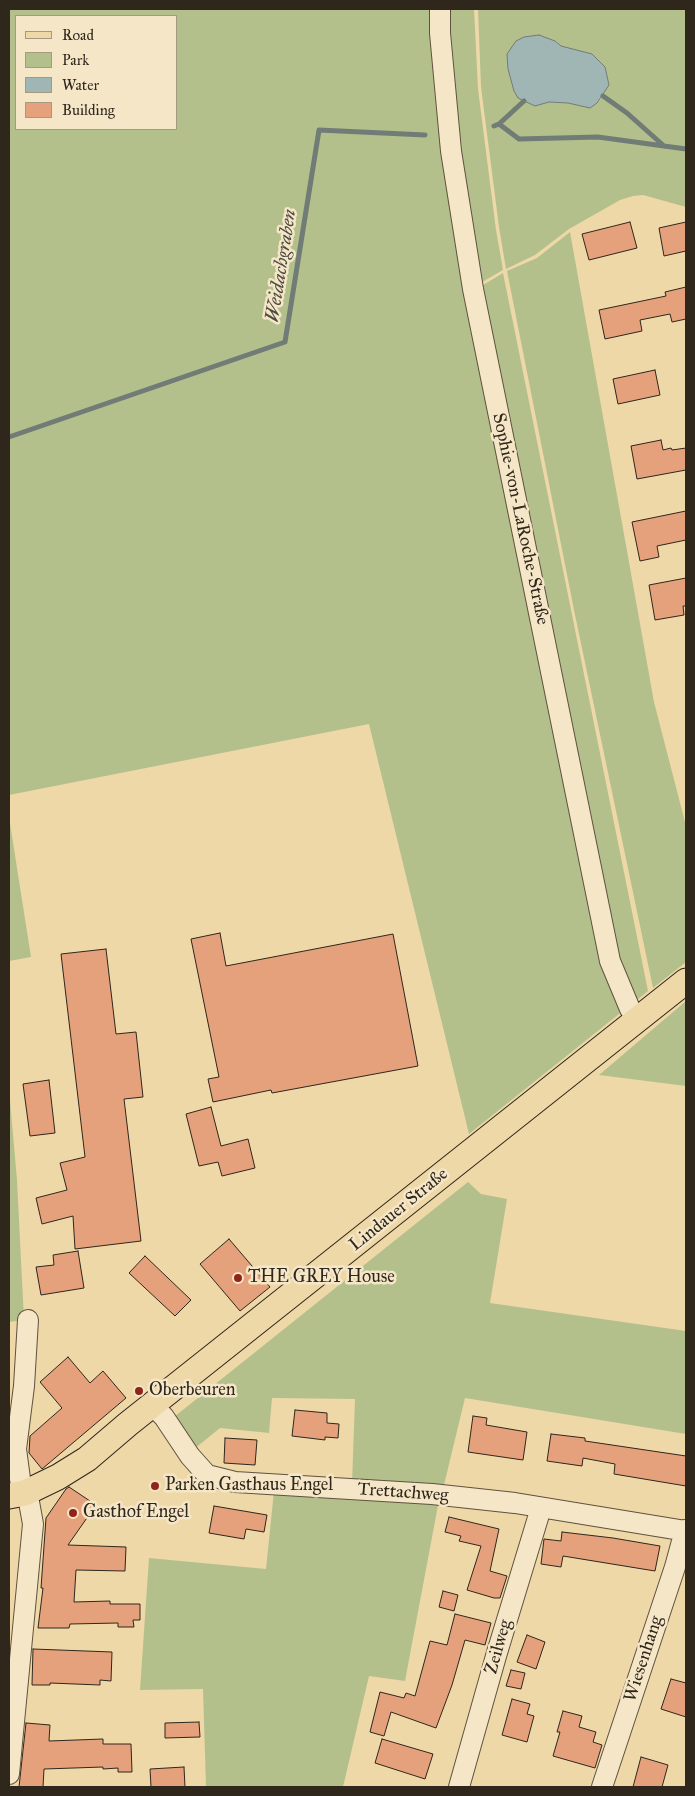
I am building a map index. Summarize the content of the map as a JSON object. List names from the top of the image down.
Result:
{
  "streets": {
    "main road": ["Lindauer Straße"],
    "street": [
      "Sophie-von-LaRoche-Straße",
      "Trettachweg",
      "Zeilweg",
      "Wiesenhang"
    ]
  },
  "crossings": [
    ["Sophie-von-LaRoche-Straße", "Lindauer Straße"],
    ["Lindauer Straße", "Trettachweg"],
    ["Trettachweg", "Zeilweg"],
    ["Trettachweg", "Wiesenhang"]
  ],
  "water": ["Weidachgraben"],
  "places": [
    "THE GREY House",
    "Oberbeuren",
    "Parken Gasthaus Engel",
    "Gasthof Engel"
  ],
  "legend": [
    "Road",
    "Park",
    "Water",
    "Building"
  ]
}
